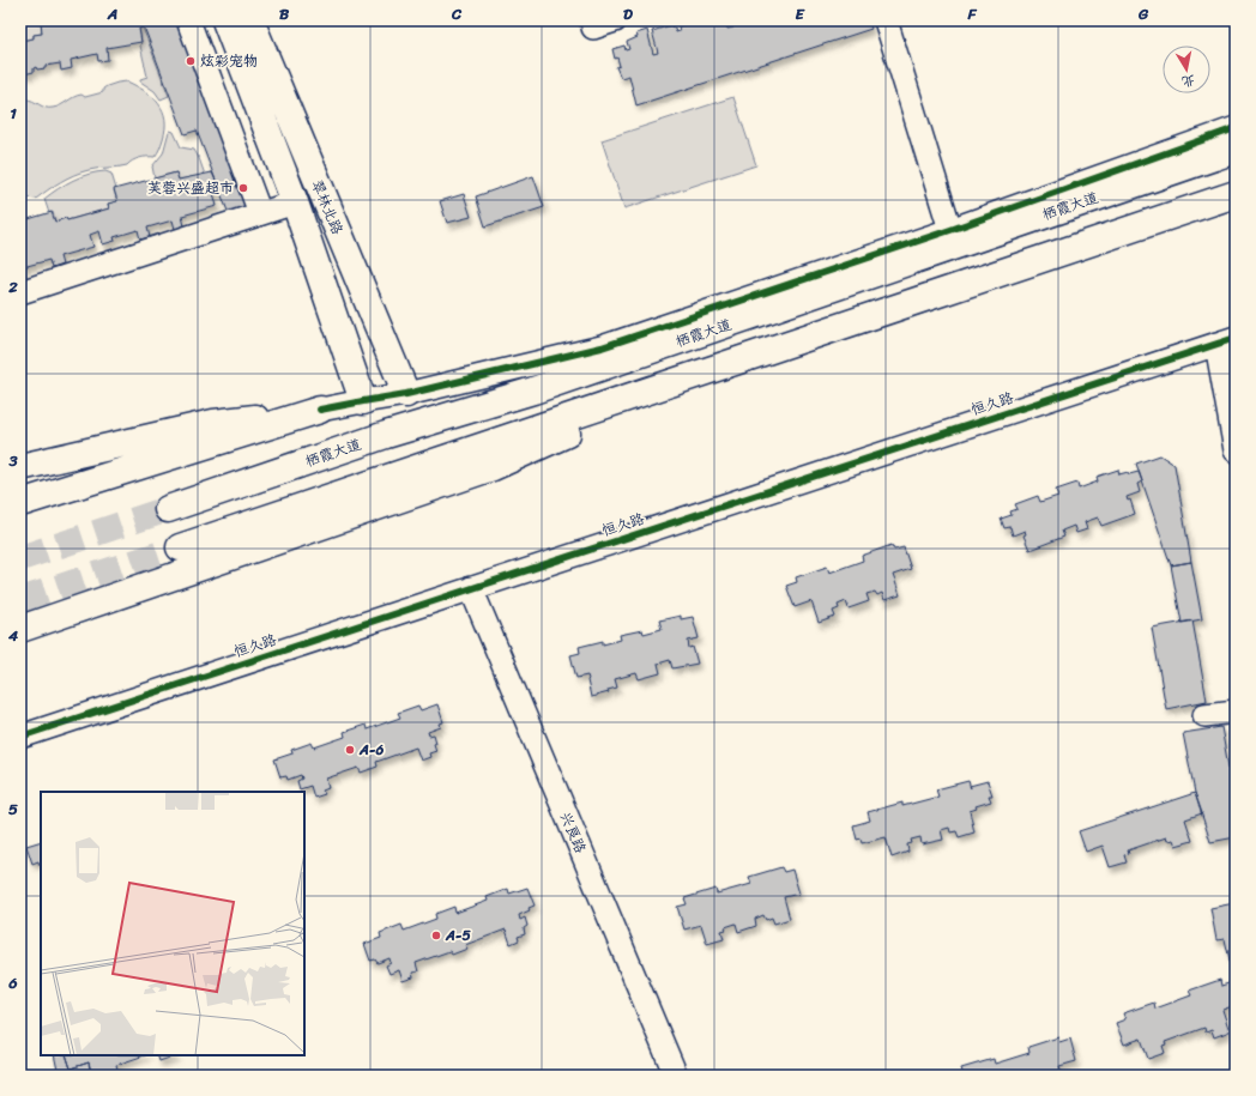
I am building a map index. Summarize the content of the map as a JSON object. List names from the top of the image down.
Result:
{
  "streets": {
    "main road": ["栖霞大道", "翠林北路"],
    "street": ["恒久路", "兴良路"]
  },
  "crossings": [
    ["恒久路", "兴良路"]
  ],
  "places": [
    "炫彩宠物",
    "芙蓉兴盛超市",
    "A-6",
    "A-5"
  ],
  "north": "bottom",
  "grid": {
    "columns": [
      "A",
      "B",
      "C",
      "D",
      "E",
      "F",
      "G"
    ],
    "rows": [
      "1",
      "2",
      "3",
      "4",
      "5",
      "6"
    ]
  }
}
